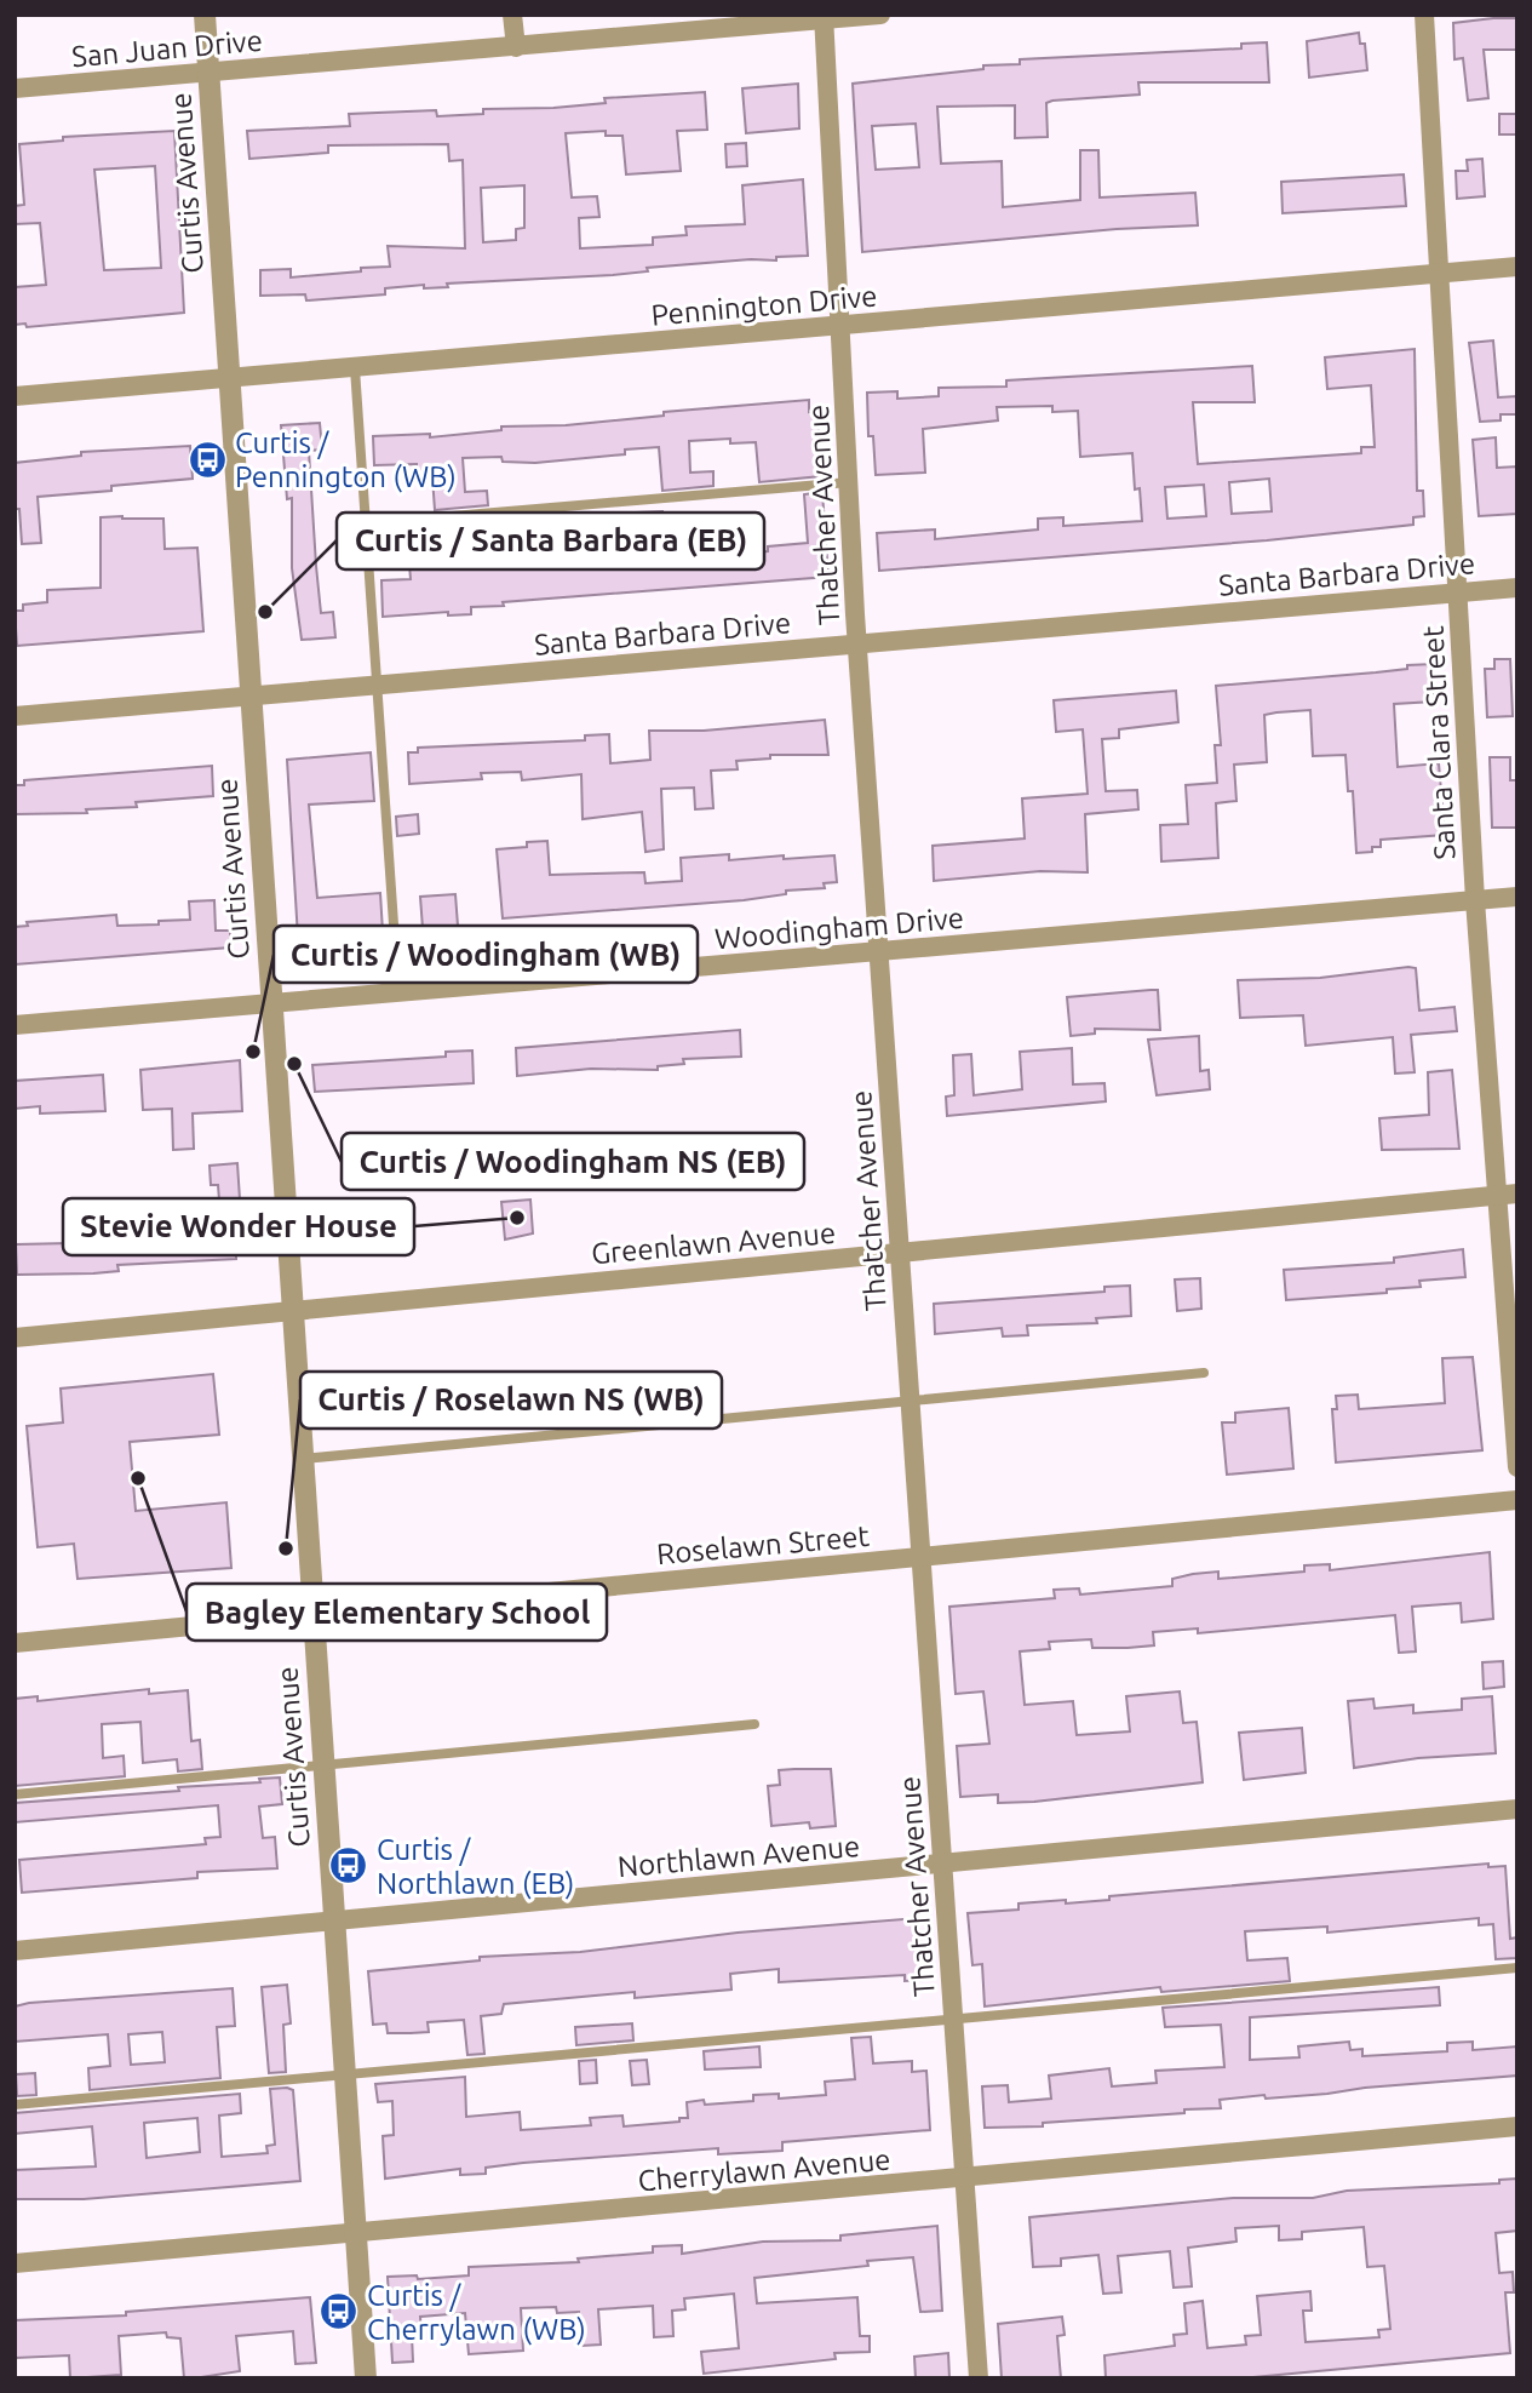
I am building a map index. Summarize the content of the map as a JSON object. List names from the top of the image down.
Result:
{
  "streets": {
    "street": [
      "San Juan Drive",
      "Curtis Avenue",
      "Pennington Drive",
      "Thatcher Avenue",
      "Santa Barbara Drive",
      "Santa Clara Street",
      "Woodingham Drive",
      "Greenlawn Avenue",
      "Roselawn Street",
      "Northlawn Avenue",
      "Cherrylawn Avenue"
    ]
  },
  "crossings": [
    ["San Juan Drive", "Curtis Avenue"],
    ["San Juan Drive", "Thatcher Avenue"],
    ["Curtis Avenue", "Pennington Drive"],
    ["Curtis Avenue", "Santa Barbara Drive"],
    ["Curtis Avenue", "Woodingham Drive"],
    ["Curtis Avenue", "Greenlawn Avenue"],
    ["Curtis Avenue", "Roselawn Street"],
    ["Curtis Avenue", "Northlawn Avenue"],
    ["Curtis Avenue", "Cherrylawn Avenue"],
    ["Pennington Drive", "Thatcher Avenue"],
    ["Pennington Drive", "Santa Clara Street"],
    ["Thatcher Avenue", "Santa Barbara Drive"],
    ["Thatcher Avenue", "Woodingham Drive"],
    ["Thatcher Avenue", "Greenlawn Avenue"],
    ["Thatcher Avenue", "Roselawn Street"],
    ["Thatcher Avenue", "Northlawn Avenue"],
    ["Thatcher Avenue", "Cherrylawn Avenue"],
    ["Santa Barbara Drive", "Santa Clara Street"],
    ["Santa Clara Street", "Woodingham Drive"],
    ["Santa Clara Street", "Greenlawn Avenue"]
  ],
  "places": {
    "bus stop": ["Curtis / Pennington (WB)", "Curtis / Northlawn (EB)", "Curtis / Cherrylawn (WB)"],
    "other": [
      "Curtis / Santa Barbara (EB)",
      "Curtis / Woodingham (WB)",
      "Curtis / Woodingham NS (EB)",
      "Stevie Wonder House",
      "Bagley Elementary School",
      "Curtis / Roselawn NS (WB)"
    ]
  }
}
